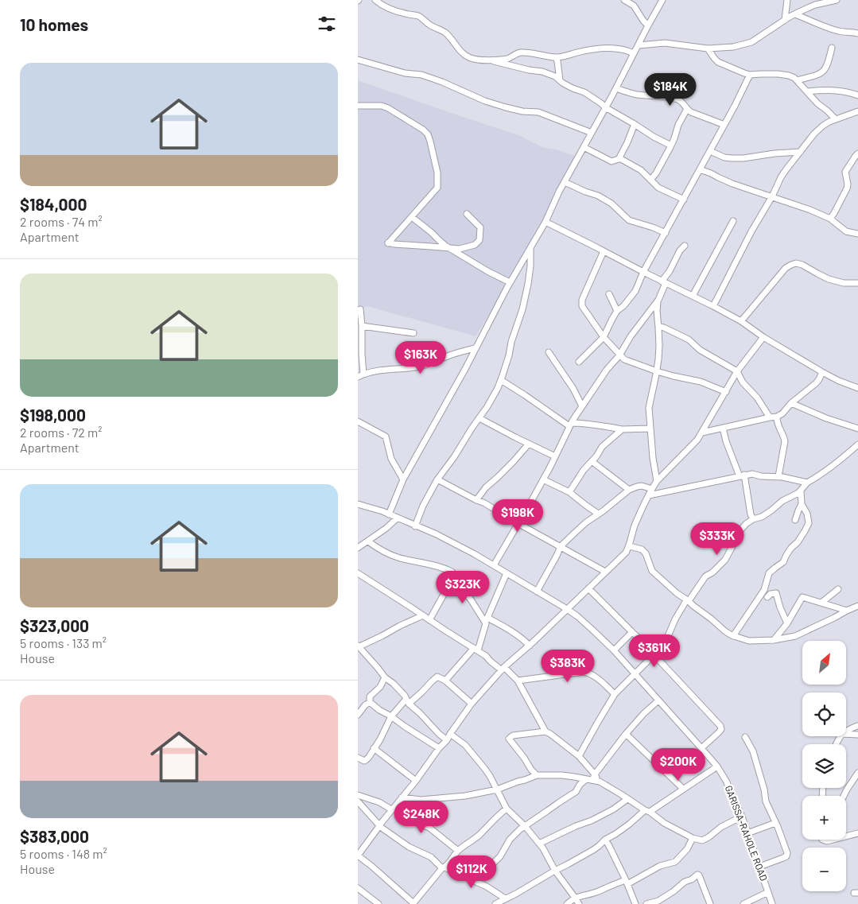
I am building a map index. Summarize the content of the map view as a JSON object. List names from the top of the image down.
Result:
{
  "streets": {
    "street": ["GARISSA-RAHOLE ROAD"]
  },
  "north": "top right",
  "page": {
    "heading": "10 homes",
    "list": [
      {
        "name": "$184,000",
        "note": "2 rooms · 74 m² · Apartment"
      },
      {
        "name": "$198,000",
        "note": "2 rooms · 72 m² · Apartment"
      },
      {
        "name": "$323,000",
        "note": "5 rooms · 133 m² · House"
      },
      {
        "name": "$383,000",
        "note": "5 rooms · 148 m² · House"
      }
    ],
    "price": [
      "$184K",
      "$163K",
      "$198K",
      "$333K",
      "$323K",
      "$361K",
      "$383K",
      "$200K",
      "$248K",
      "$112K"
    ],
    "map_buttons": ["+", "−"]
  }
}
